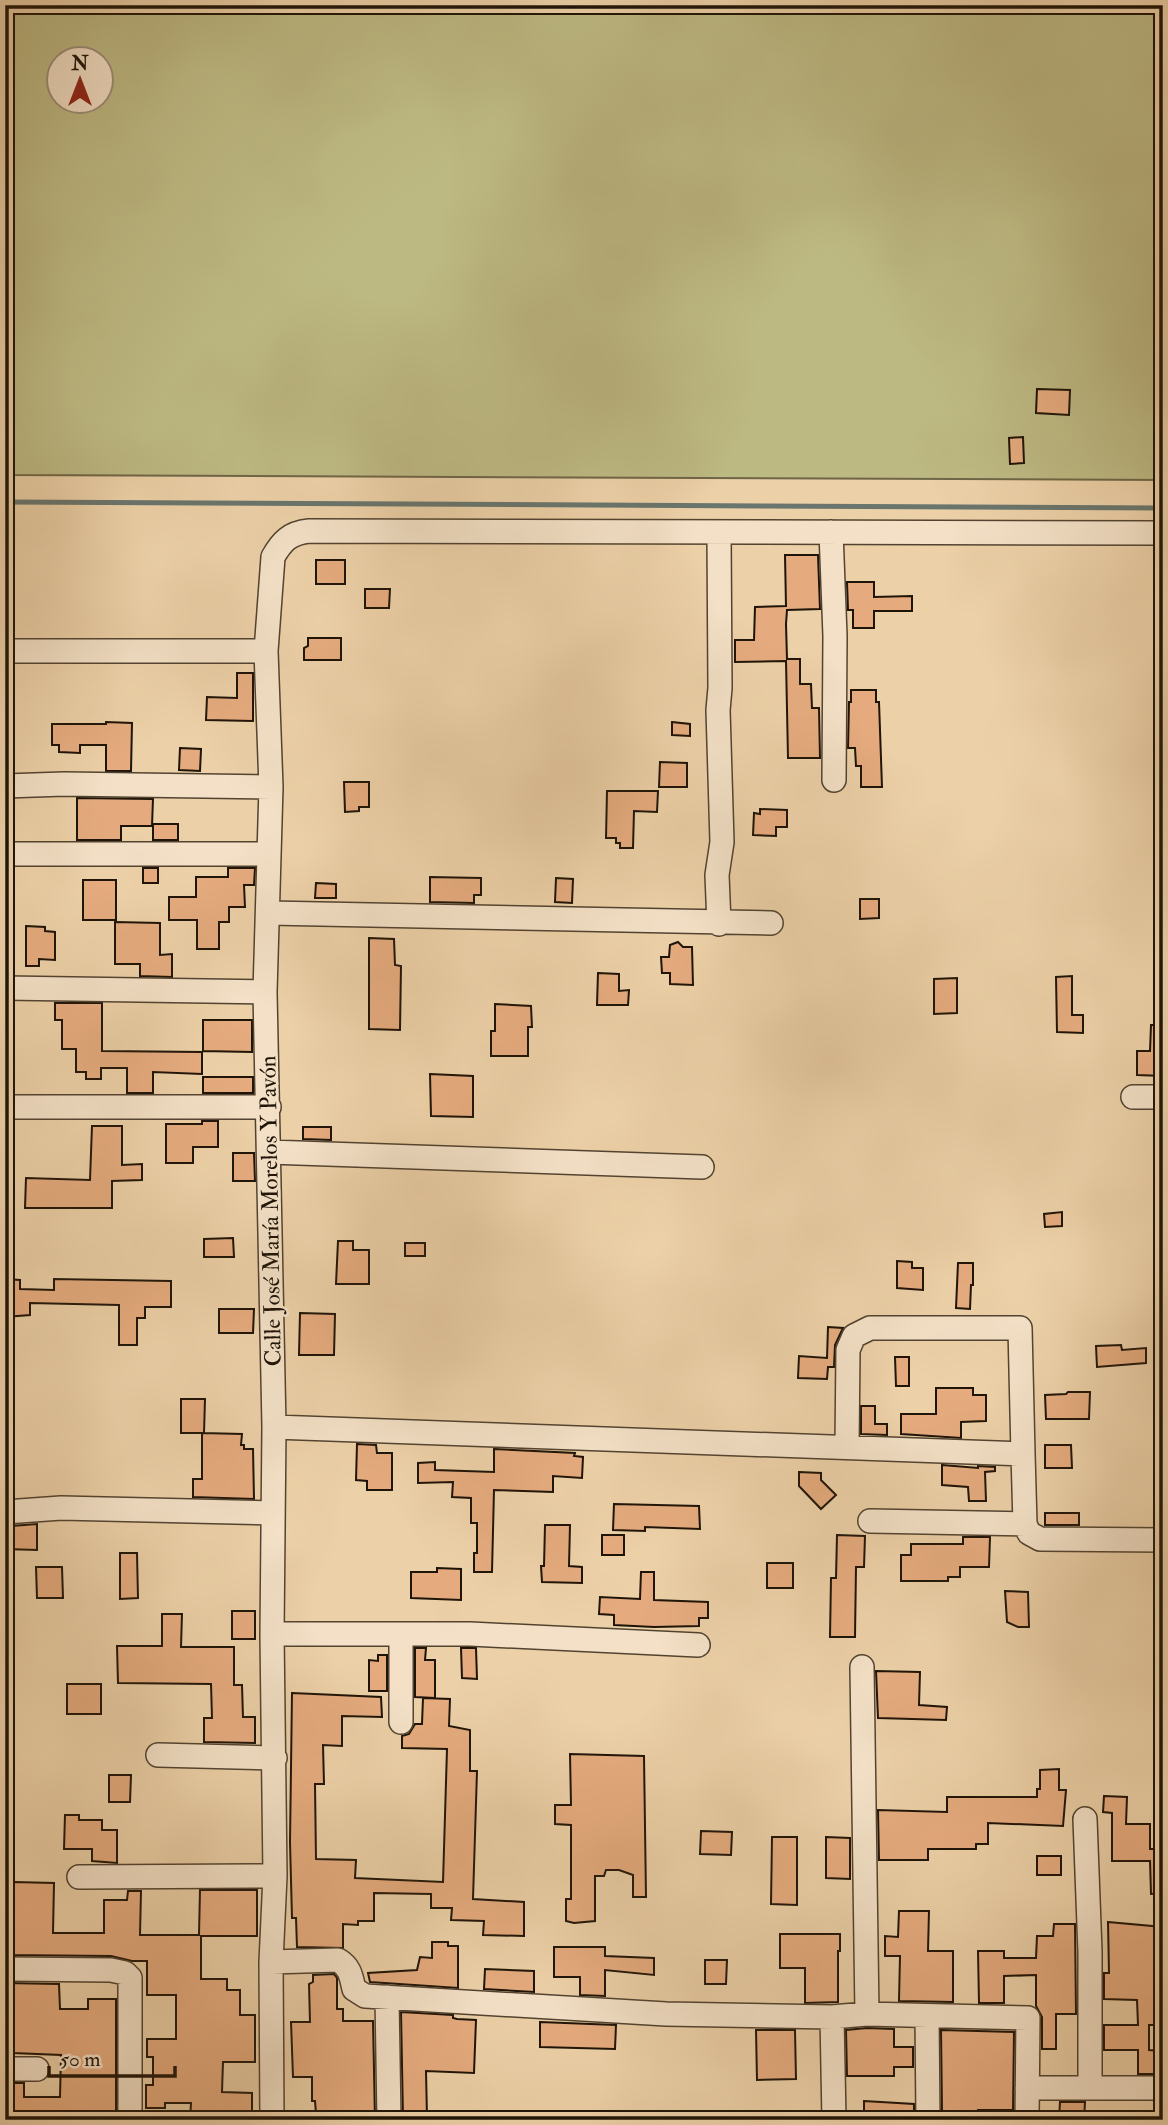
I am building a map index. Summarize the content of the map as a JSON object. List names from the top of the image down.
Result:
{
  "streets": {
    "street": ["Calle José María Morelos Y Pavón"]
  },
  "scale_bar": "50 m",
  "north": "top"
}
